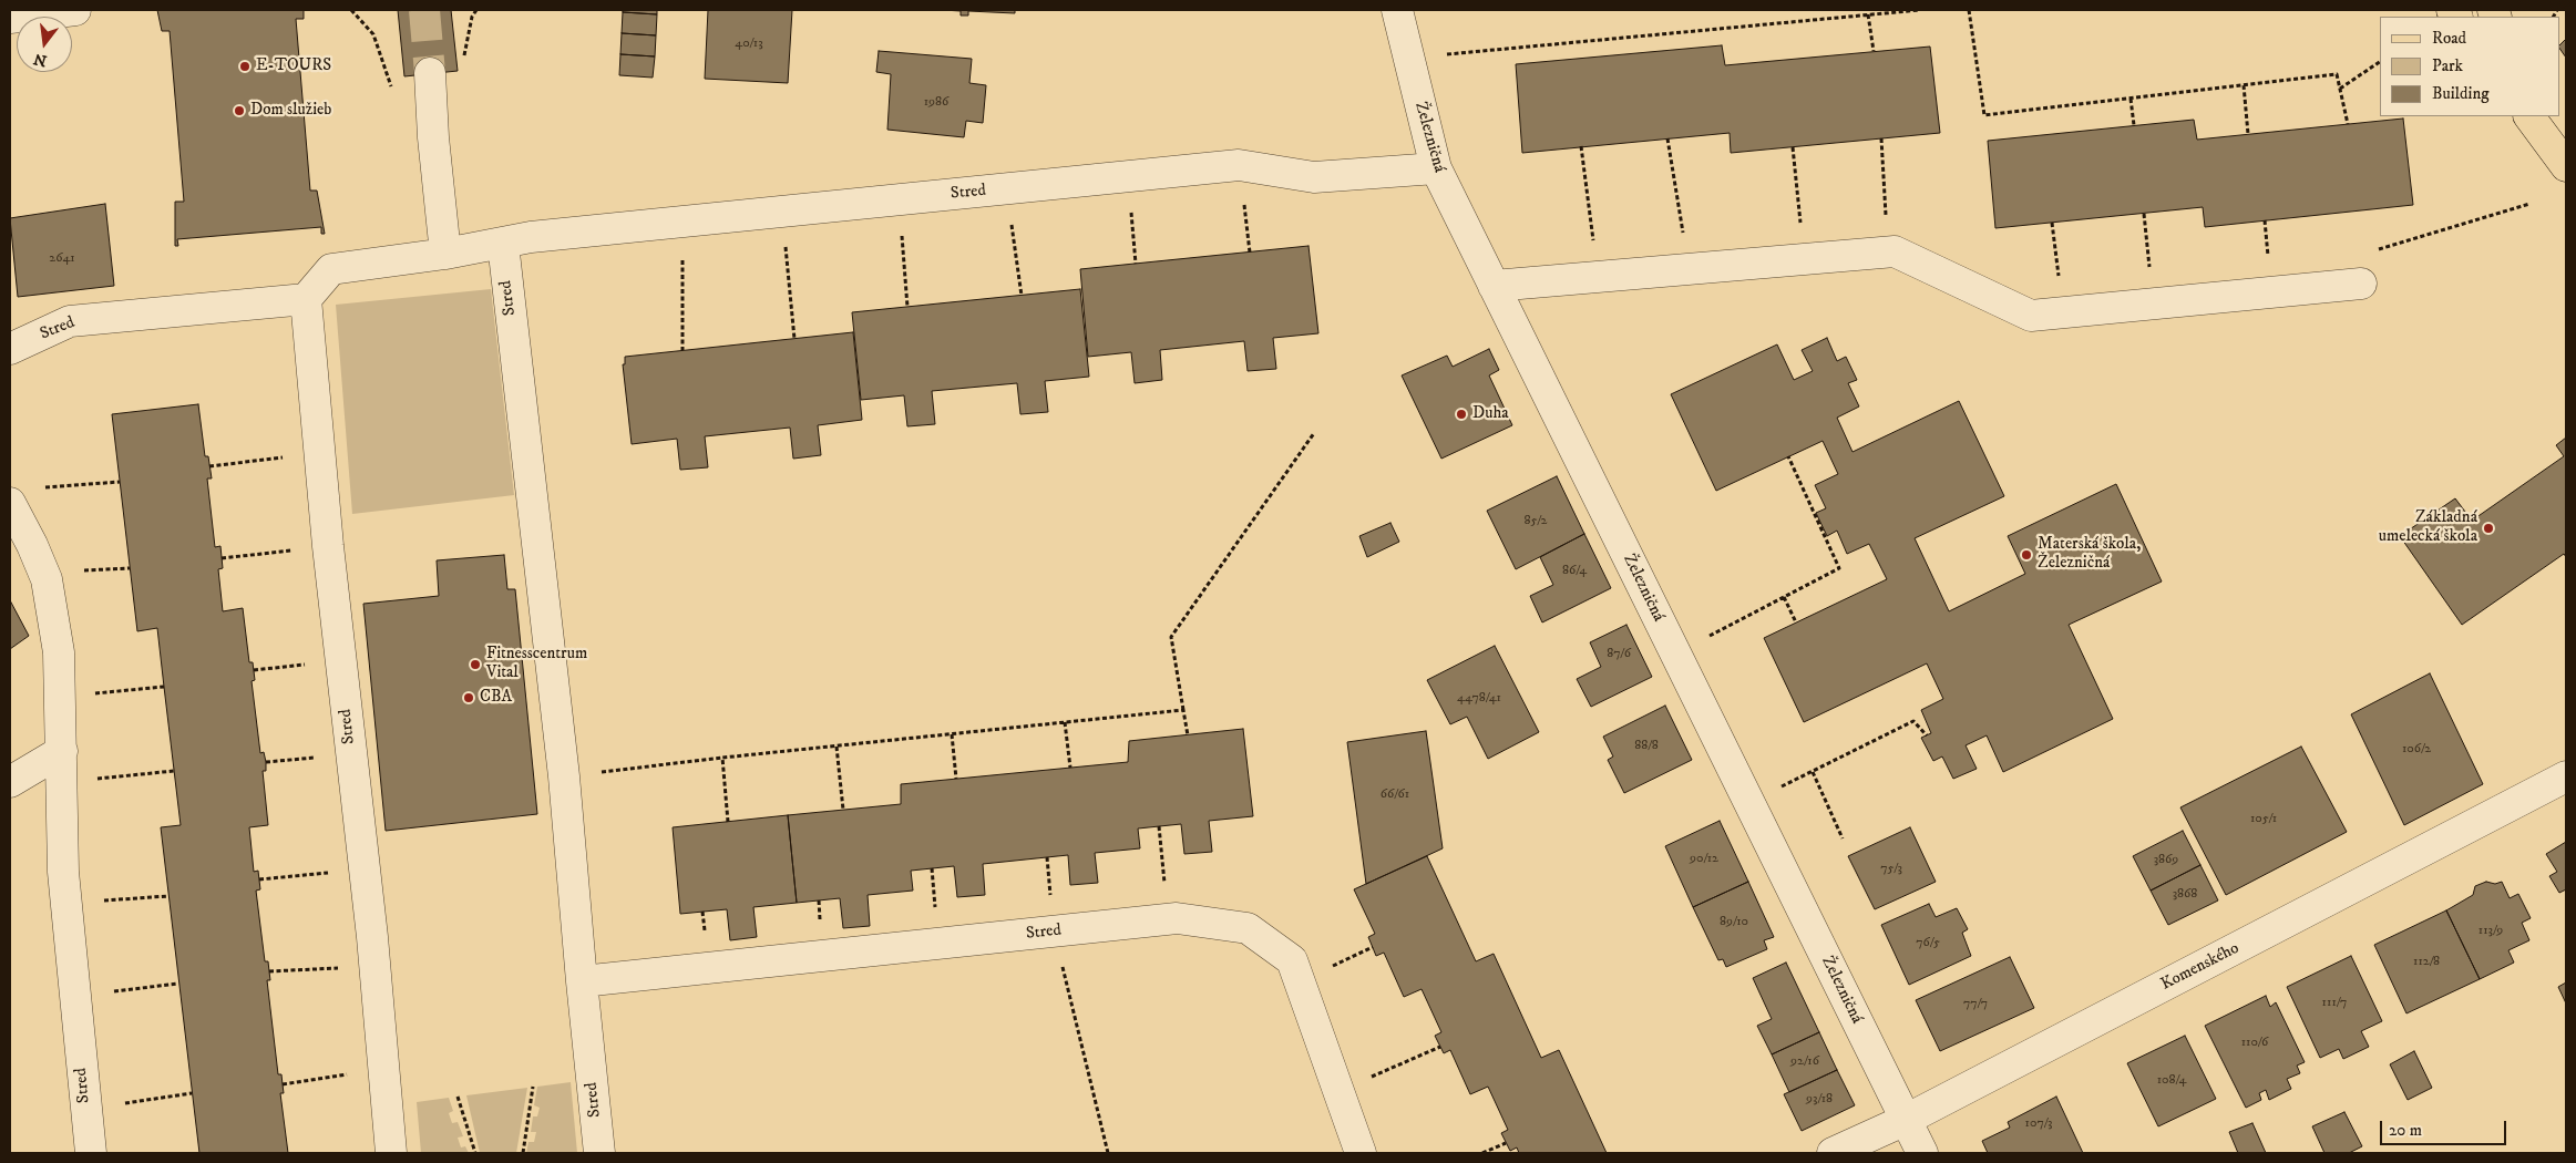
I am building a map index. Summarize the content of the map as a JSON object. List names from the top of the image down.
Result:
{
  "streets": {
    "street": ["Železničná", "Stred", "Komenského"]
  },
  "crossings": [
    ["Železničná", "Stred"],
    ["Železničná", "Komenského"]
  ],
  "places": [
    "E-TOURS",
    "Dom služieb",
    "Duha",
    "Základná umelecká škola",
    "Materská škola, Železničná",
    "Fitnesscentrum Vital",
    "CBA"
  ],
  "house_numbers": [
    "40/13",
    "1986",
    "2641",
    "85/2",
    "86/4",
    "87/6",
    "4478/41",
    "88/8",
    "106/2",
    "66/61",
    "105/1",
    "90/12",
    "3869",
    "75/3",
    "3868",
    "89/10",
    "113/9",
    "76/5",
    "112/8",
    "111/7",
    "77/7",
    "110/6",
    "92/16",
    "108/4",
    "93/18",
    "107/3"
  ],
  "legend": ["Road", "Park", "Building"],
  "scale_bar": "20 m",
  "north": "bottom"
}
